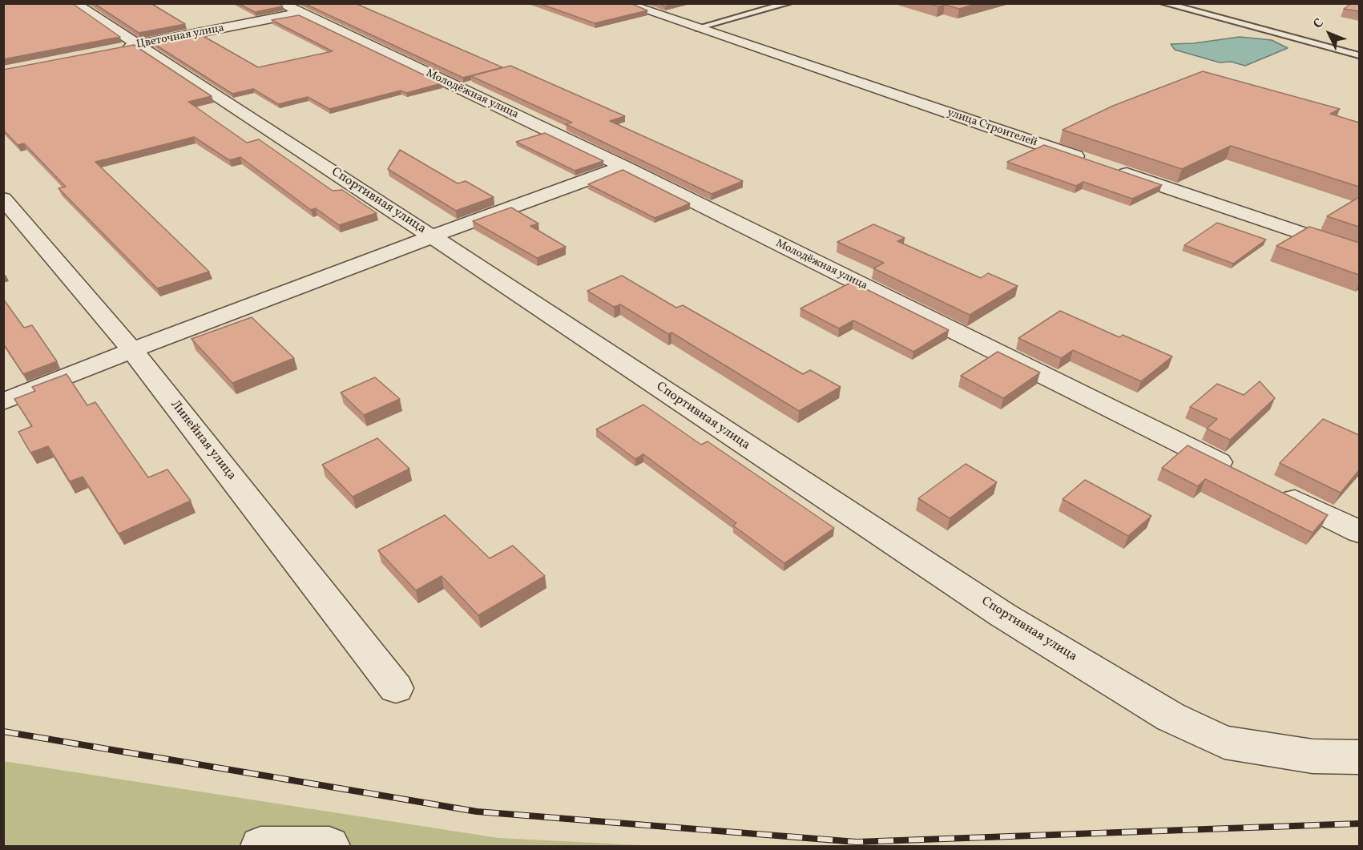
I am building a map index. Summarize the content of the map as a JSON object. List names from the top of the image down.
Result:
{
  "streets": {
    "street": [
      "Цветочная улица",
      "Молодёжная улица",
      "улица Строителей",
      "Спортивная улица",
      "Линейная улица"
    ]
  },
  "crossings": [
    ["Цветочная улица", "Молодёжная улица"],
    ["Цветочная улица", "Спортивная улица"]
  ],
  "north": "top left"
}
